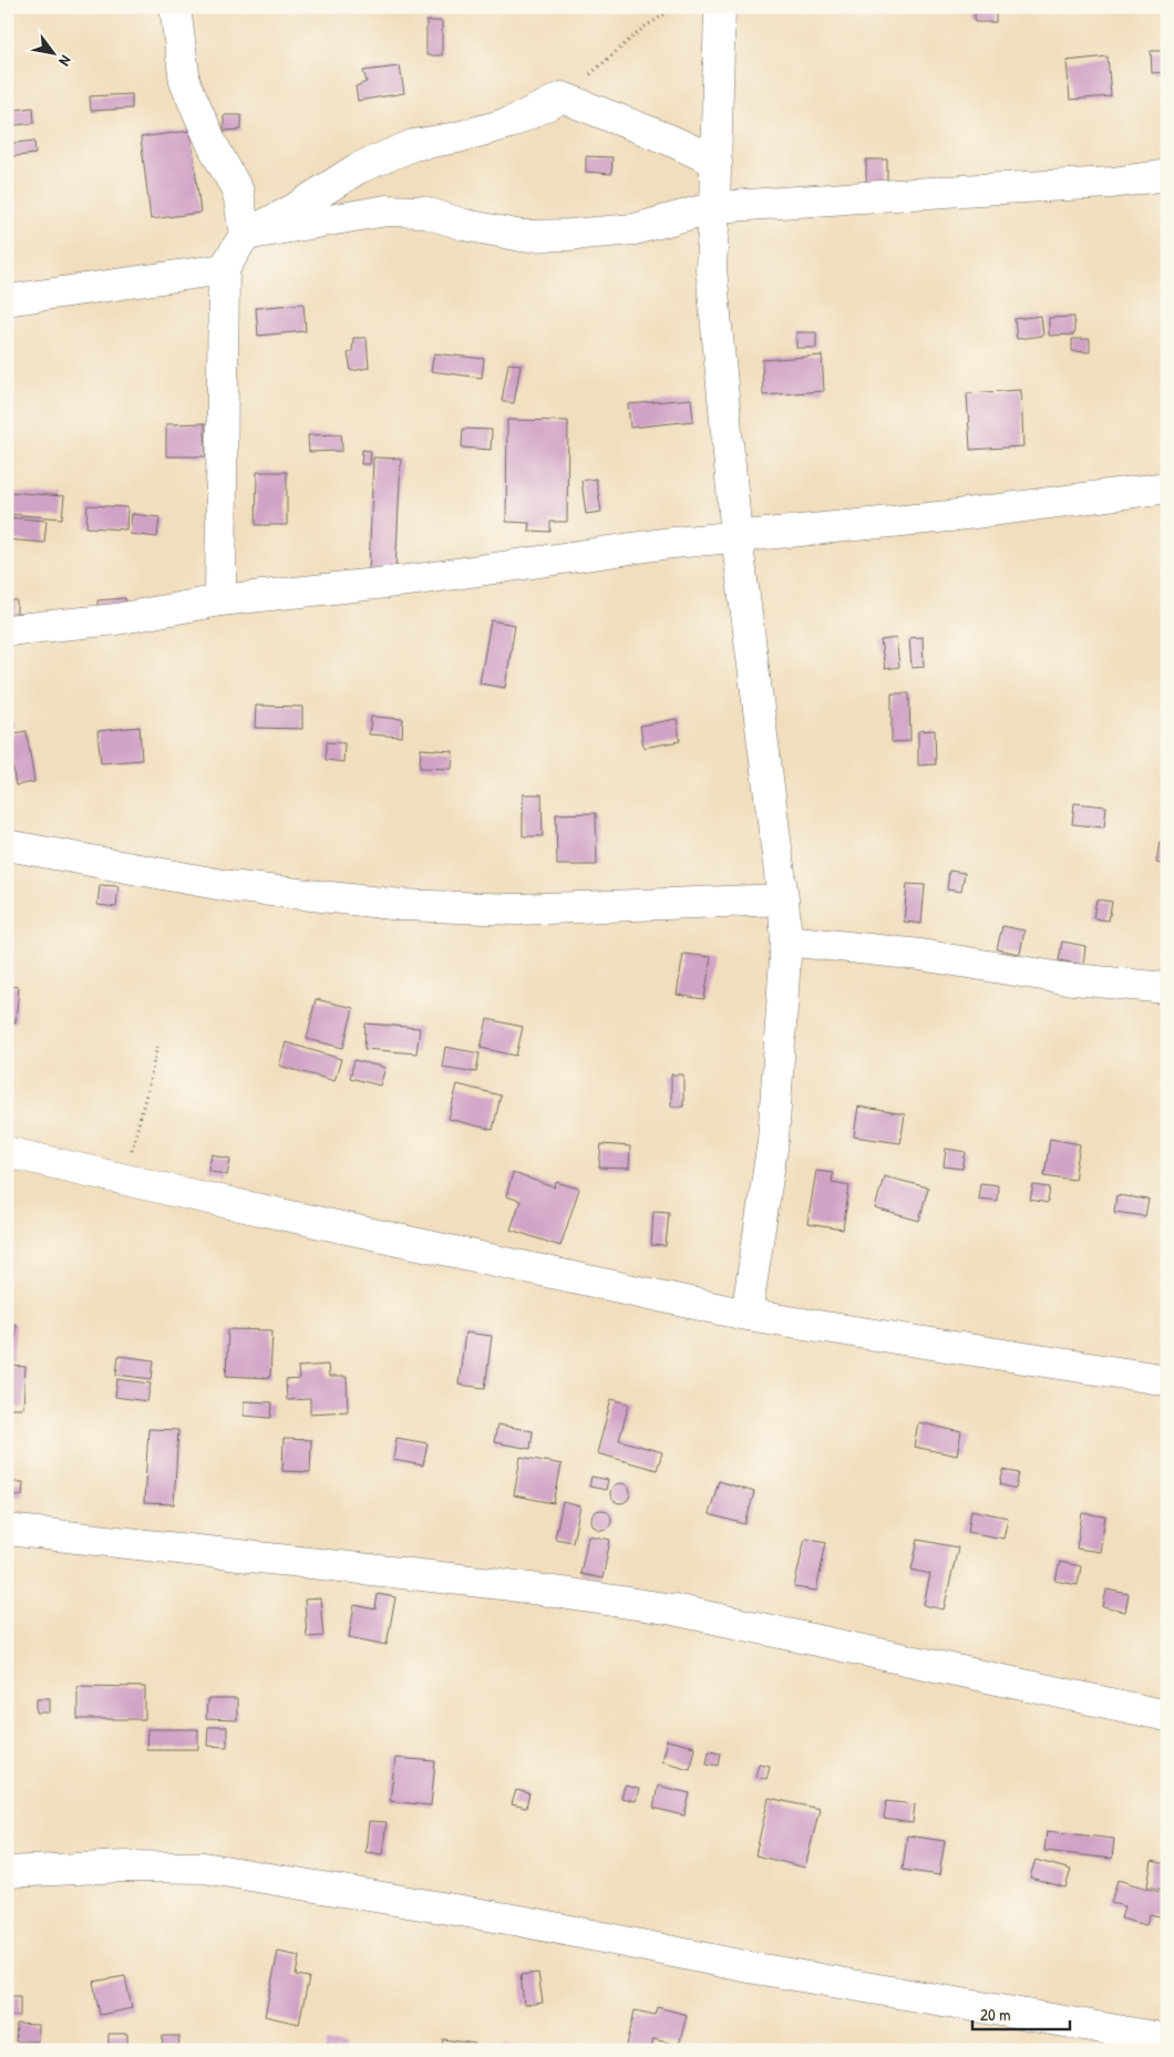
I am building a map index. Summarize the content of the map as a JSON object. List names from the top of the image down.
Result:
{
  "scale_bar": "20 m",
  "north": "bottom right"
}
